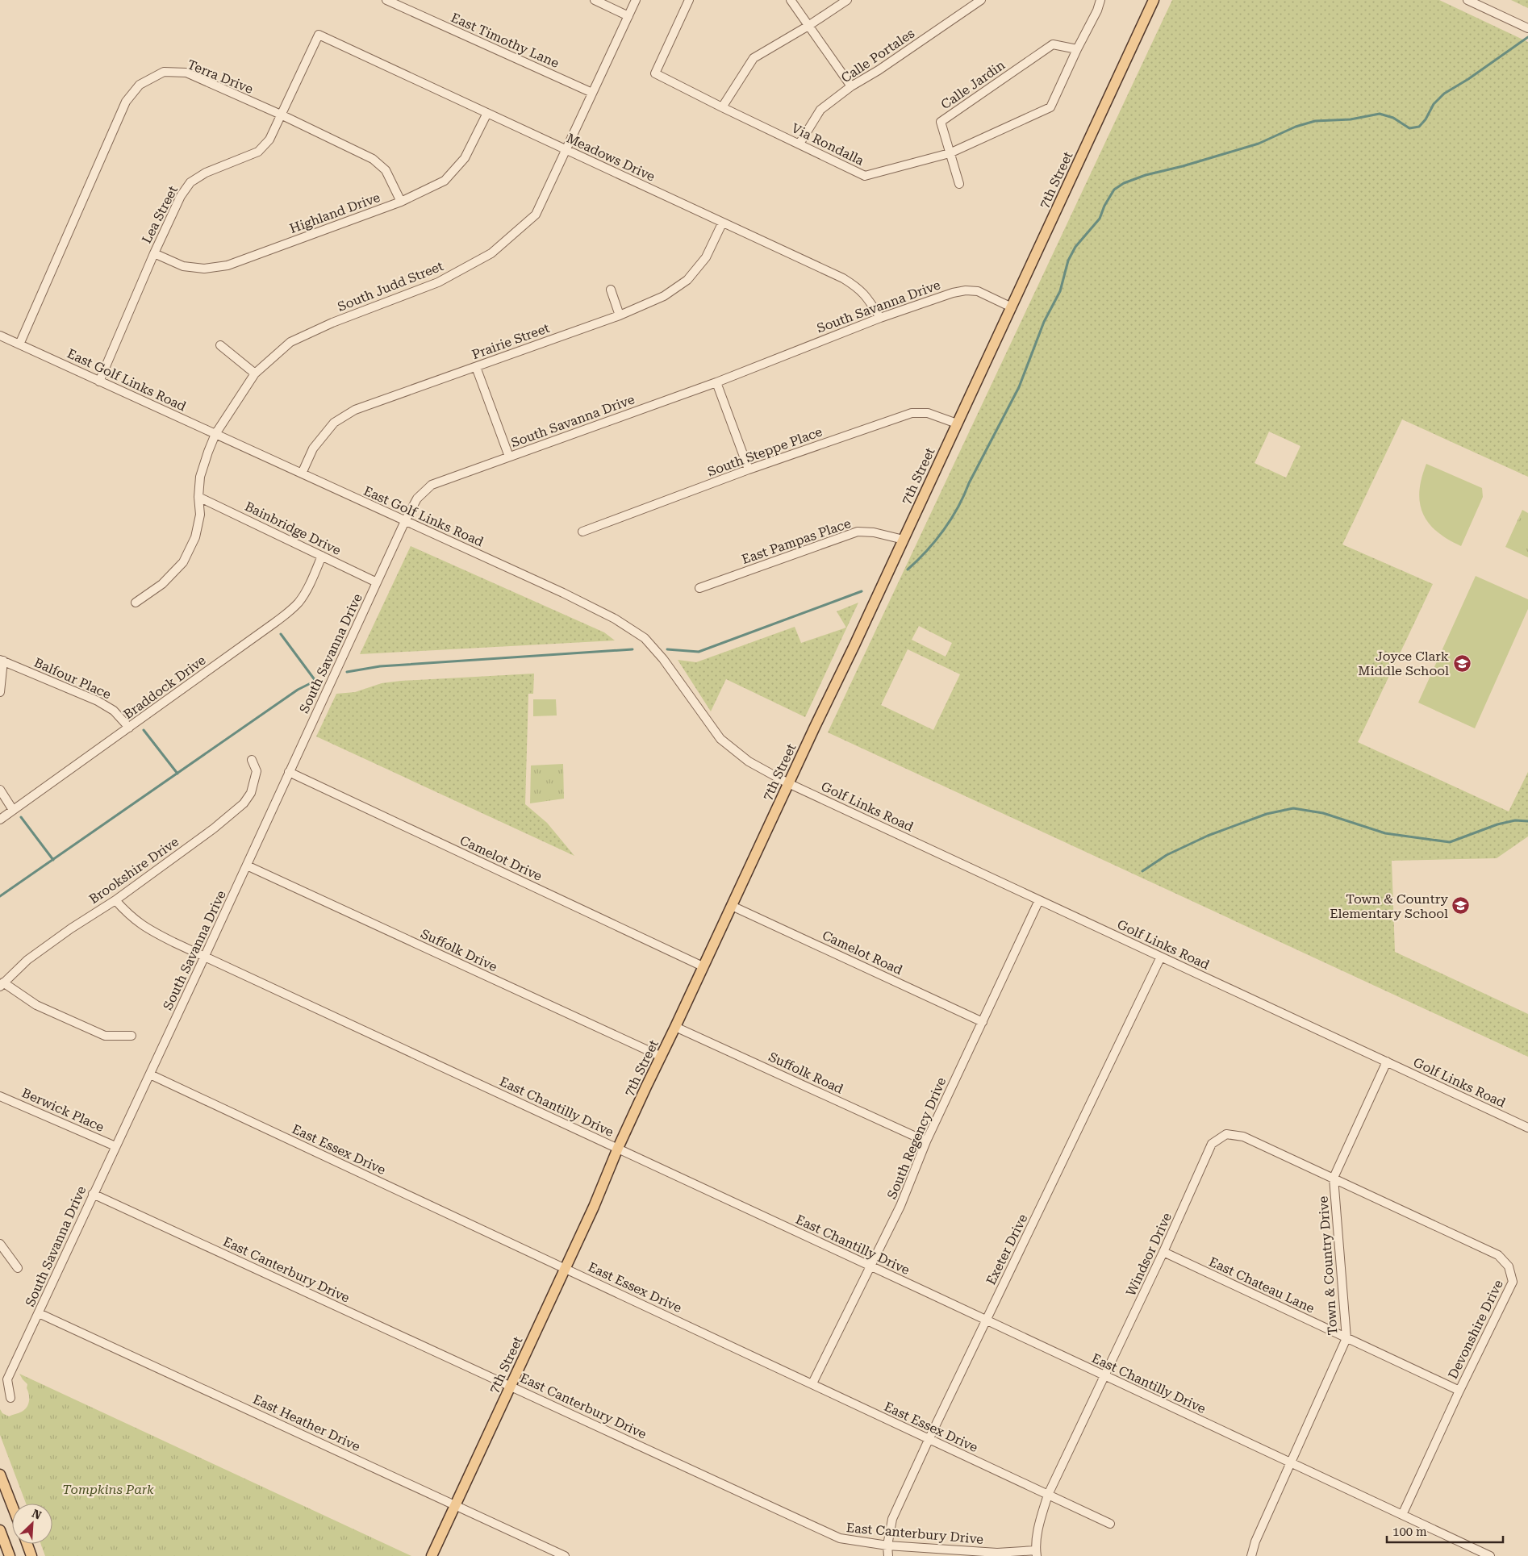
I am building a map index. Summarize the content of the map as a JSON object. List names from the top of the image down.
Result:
{
  "streets": {
    "main road": ["7th Street"],
    "street": [
      "East Timothy Lane",
      "Calle Portales",
      "Terra Drive",
      "Calle Jardin",
      "Via Rondalla",
      "Meadows Drive",
      "Highland Drive",
      "Lea Street",
      "South Judd Street",
      "South Savanna Drive",
      "Prairie Street",
      "East Golf Links Road",
      "South Steppe Place",
      "Bainbridge Drive",
      "East Pampas Place",
      "Balfour Place",
      "Braddock Drive",
      "Golf Links Road",
      "Camelot Drive",
      "Brookshire Drive",
      "Suffolk Drive",
      "Camelot Road",
      "Suffolk Road",
      "East Chantilly Drive",
      "Berwick Place",
      "South Regency Drive",
      "East Essex Drive",
      "Exeter Drive",
      "Windsor Drive",
      "Town & Country Drive",
      "East Canterbury Drive",
      "East Chateau Lane",
      "Devonshire Drive",
      "East Heather Drive"
    ]
  },
  "crossings": [
    ["East Timothy Lane", "South Judd Street"],
    ["Calle Portales", "Via Rondalla"],
    ["Terra Drive", "Highland Drive"],
    ["Terra Drive", "Lea Street"],
    ["Terra Drive", "East Golf Links Road"],
    ["Calle Jardin", "Via Rondalla"],
    ["Meadows Drive", "Highland Drive"],
    ["Meadows Drive", "Lea Street"],
    ["Meadows Drive", "South Judd Street"],
    ["Meadows Drive", "South Savanna Drive"],
    ["Meadows Drive", "Prairie Street"],
    ["7th Street", "South Savanna Drive"],
    ["7th Street", "East Golf Links Road"],
    ["7th Street", "South Steppe Place"],
    ["7th Street", "East Pampas Place"],
    ["7th Street", "Golf Links Road"],
    ["7th Street", "Camelot Drive"],
    ["7th Street", "Suffolk Drive"],
    ["7th Street", "Camelot Road"],
    ["7th Street", "Suffolk Road"],
    ["7th Street", "East Chantilly Drive"],
    ["7th Street", "East Essex Drive"],
    ["7th Street", "East Canterbury Drive"],
    ["7th Street", "East Heather Drive"],
    ["Highland Drive", "Lea Street"],
    ["Lea Street", "East Golf Links Road"],
    ["South Judd Street", "East Golf Links Road"],
    ["South Judd Street", "Bainbridge Drive"],
    ["South Savanna Drive", "East Golf Links Road"],
    ["South Savanna Drive", "Bainbridge Drive"],
    ["South Savanna Drive", "Camelot Drive"],
    ["South Savanna Drive", "Suffolk Drive"],
    ["South Savanna Drive", "East Chantilly Drive"],
    ["South Savanna Drive", "Berwick Place"],
    ["South Savanna Drive", "East Essex Drive"],
    ["South Savanna Drive", "East Canterbury Drive"],
    ["South Savanna Drive", "East Heather Drive"],
    ["Prairie Street", "East Golf Links Road"],
    ["East Golf Links Road", "Golf Links Road"],
    ["Bainbridge Drive", "Braddock Drive"],
    ["Balfour Place", "Braddock Drive"],
    ["Golf Links Road", "South Regency Drive"],
    ["Golf Links Road", "Exeter Drive"],
    ["Golf Links Road", "Town & Country Drive"],
    ["Brookshire Drive", "East Chantilly Drive"],
    ["Camelot Road", "South Regency Drive"],
    ["Suffolk Road", "South Regency Drive"],
    ["East Chantilly Drive", "South Regency Drive"],
    ["East Chantilly Drive", "Exeter Drive"],
    ["East Chantilly Drive", "Windsor Drive"],
    ["East Chantilly Drive", "Town & Country Drive"],
    ["East Chantilly Drive", "Devonshire Drive"],
    ["South Regency Drive", "East Essex Drive"],
    ["East Essex Drive", "Exeter Drive"],
    ["East Essex Drive", "Windsor Drive"],
    ["Exeter Drive", "East Canterbury Drive"],
    ["Windsor Drive", "Town & Country Drive"],
    ["Windsor Drive", "East Canterbury Drive"],
    ["Windsor Drive", "East Chateau Lane"],
    ["Windsor Drive", "Devonshire Drive"],
    ["Town & Country Drive", "East Chateau Lane"],
    ["Town & Country Drive", "Devonshire Drive"],
    ["East Chateau Lane", "Devonshire Drive"]
  ],
  "parks": ["Tompkins Park"],
  "places": {
    "school or university": ["Joyce Clark Middle School", "Town & Country Elementary School"]
  },
  "scale_bar": "100 m",
  "north": "top right"
}
